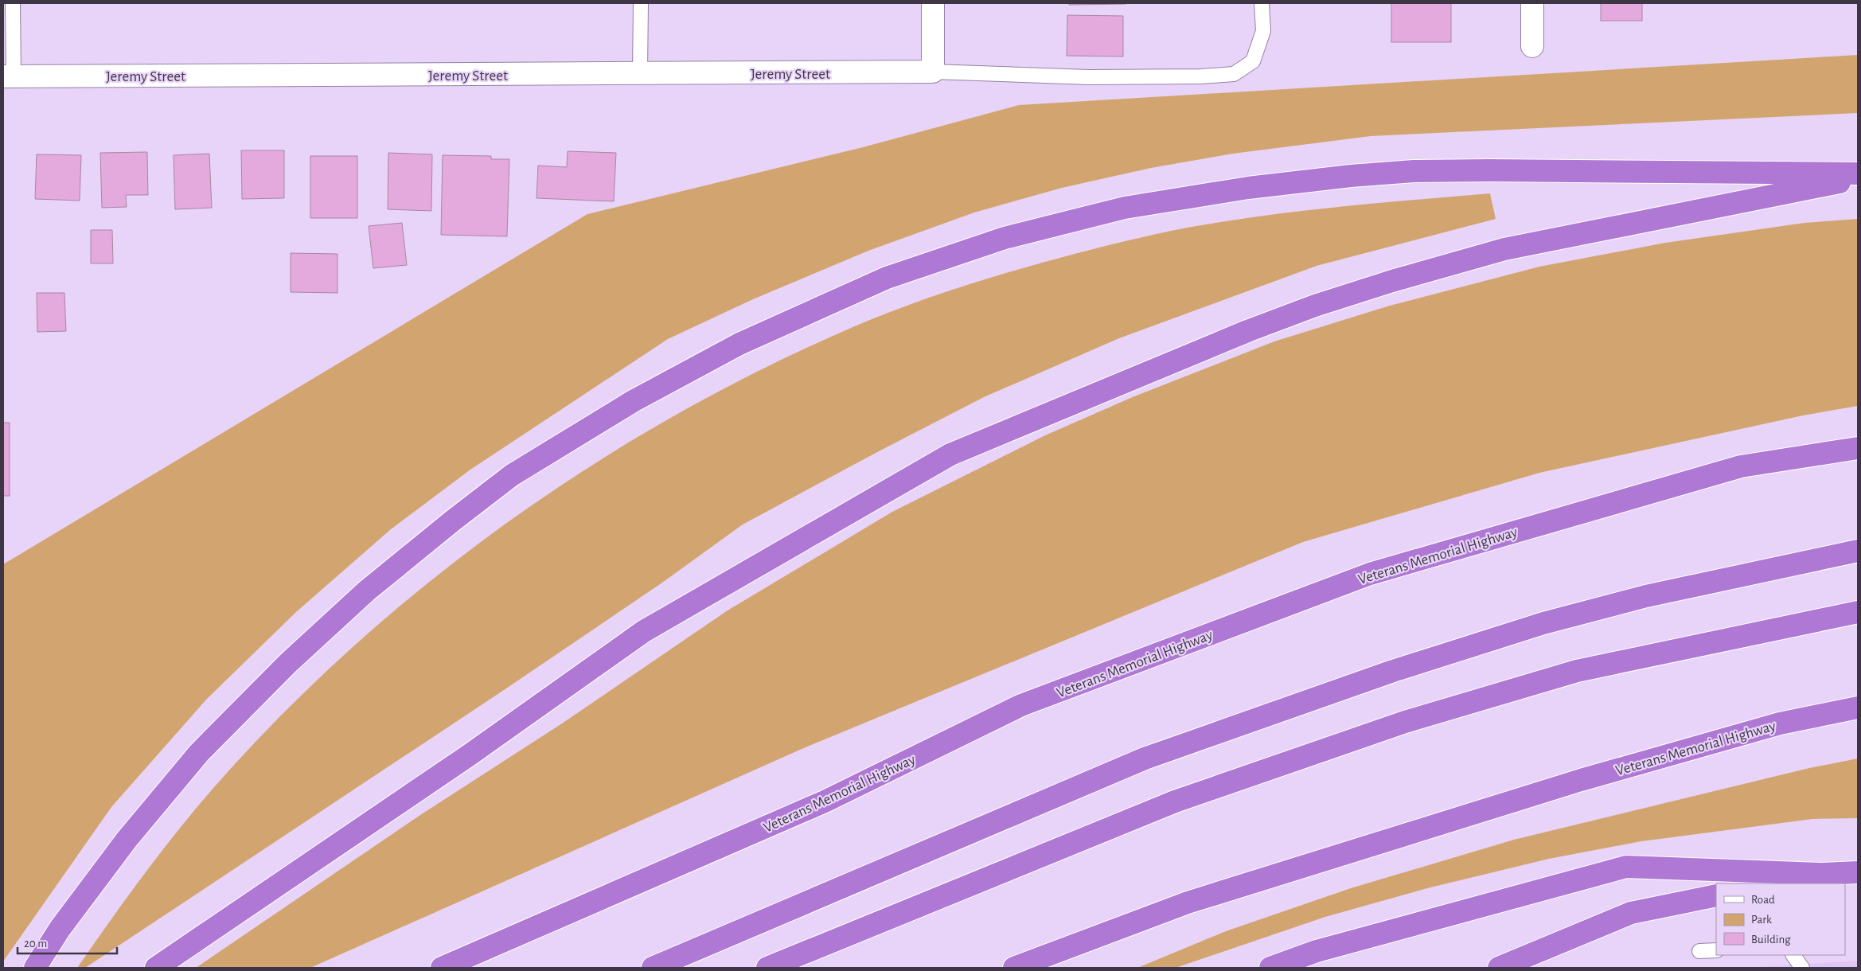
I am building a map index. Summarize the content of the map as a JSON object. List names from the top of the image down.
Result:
{
  "streets": {
    "highway": ["Veterans Memorial Highway"],
    "street": ["Jeremy Street"]
  },
  "legend": ["Road", "Park", "Building"],
  "scale_bar": "20 m"
}
